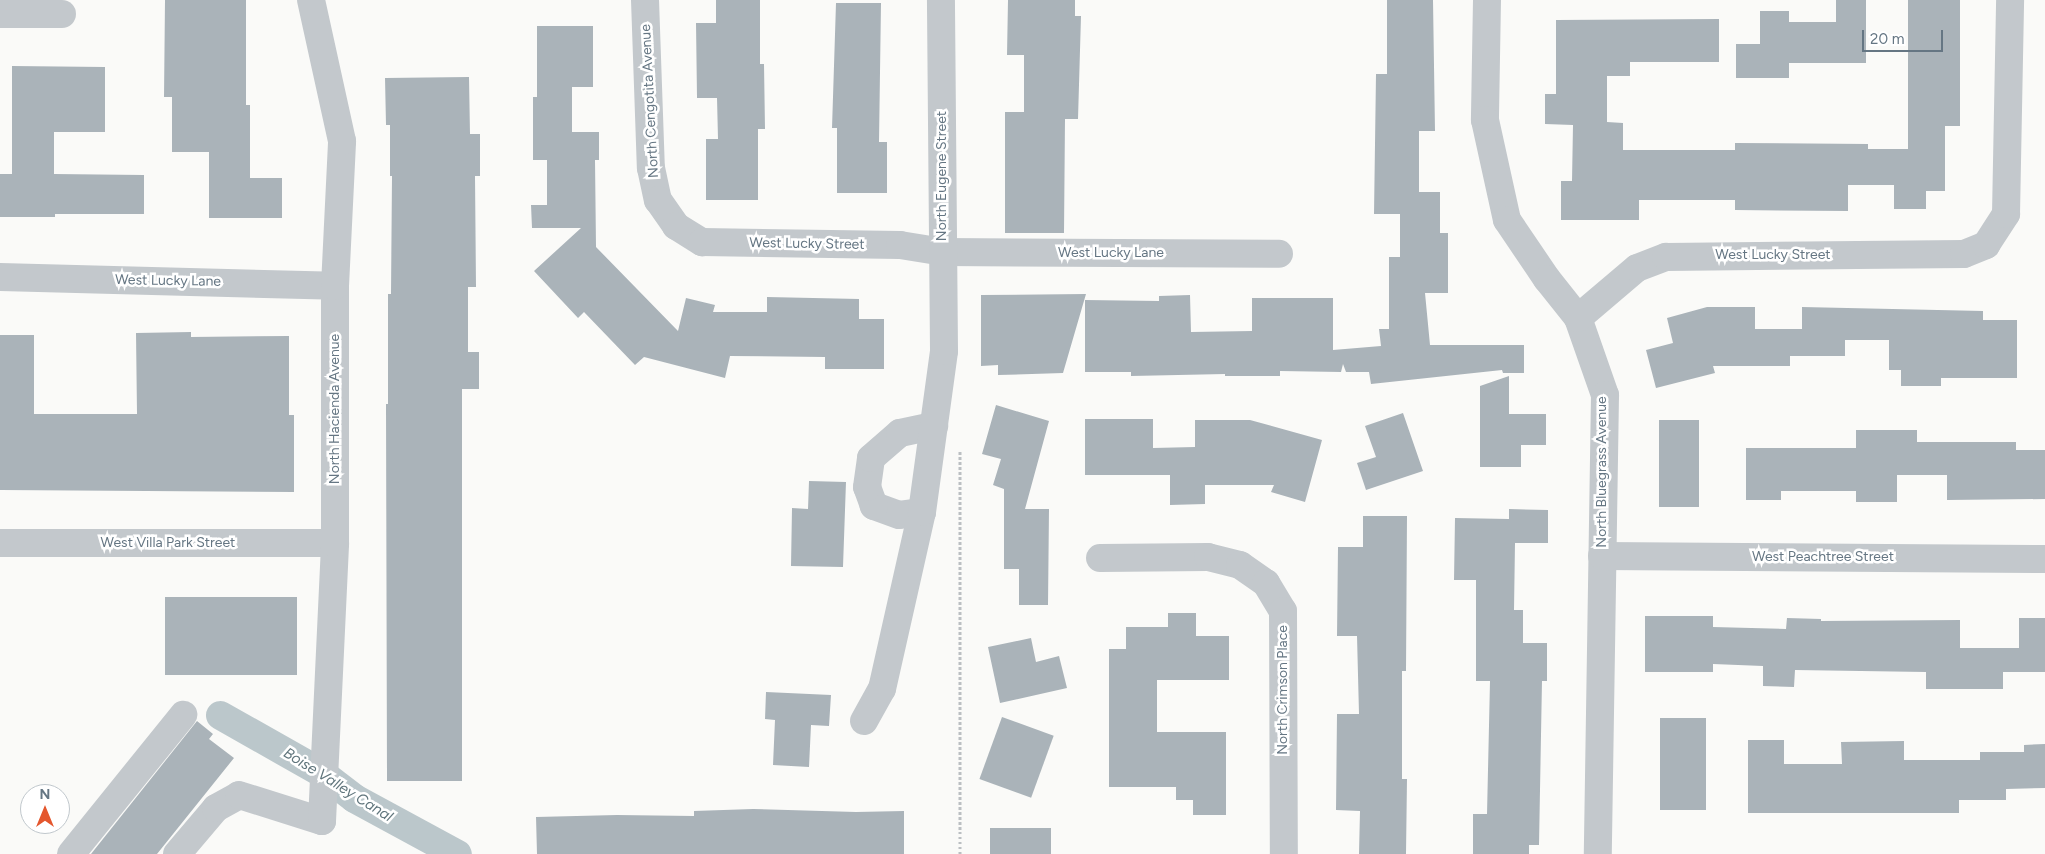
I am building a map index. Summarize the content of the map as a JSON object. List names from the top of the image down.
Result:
{
  "streets": {
    "street": [
      "North Cengotita Avenue",
      "North Eugene Street",
      "West Lucky Street",
      "West Lucky Lane",
      "North Hacienda Avenue",
      "North Bluegrass Avenue",
      "West Villa Park Street",
      "West Peachtree Street",
      "North Crimson Place"
    ]
  },
  "crossings": [
    ["North Cengotita Avenue", "West Lucky Street"],
    ["North Eugene Street", "West Lucky Street"],
    ["North Eugene Street", "West Lucky Lane"],
    ["West Lucky Street", "West Lucky Lane"],
    ["West Lucky Street", "North Bluegrass Avenue"],
    ["West Lucky Lane", "North Hacienda Avenue"],
    ["North Hacienda Avenue", "West Villa Park Street"],
    ["North Bluegrass Avenue", "West Peachtree Street"]
  ],
  "water": ["Boise Valley Canal"],
  "scale_bar": "20 m",
  "north": "top"
}
